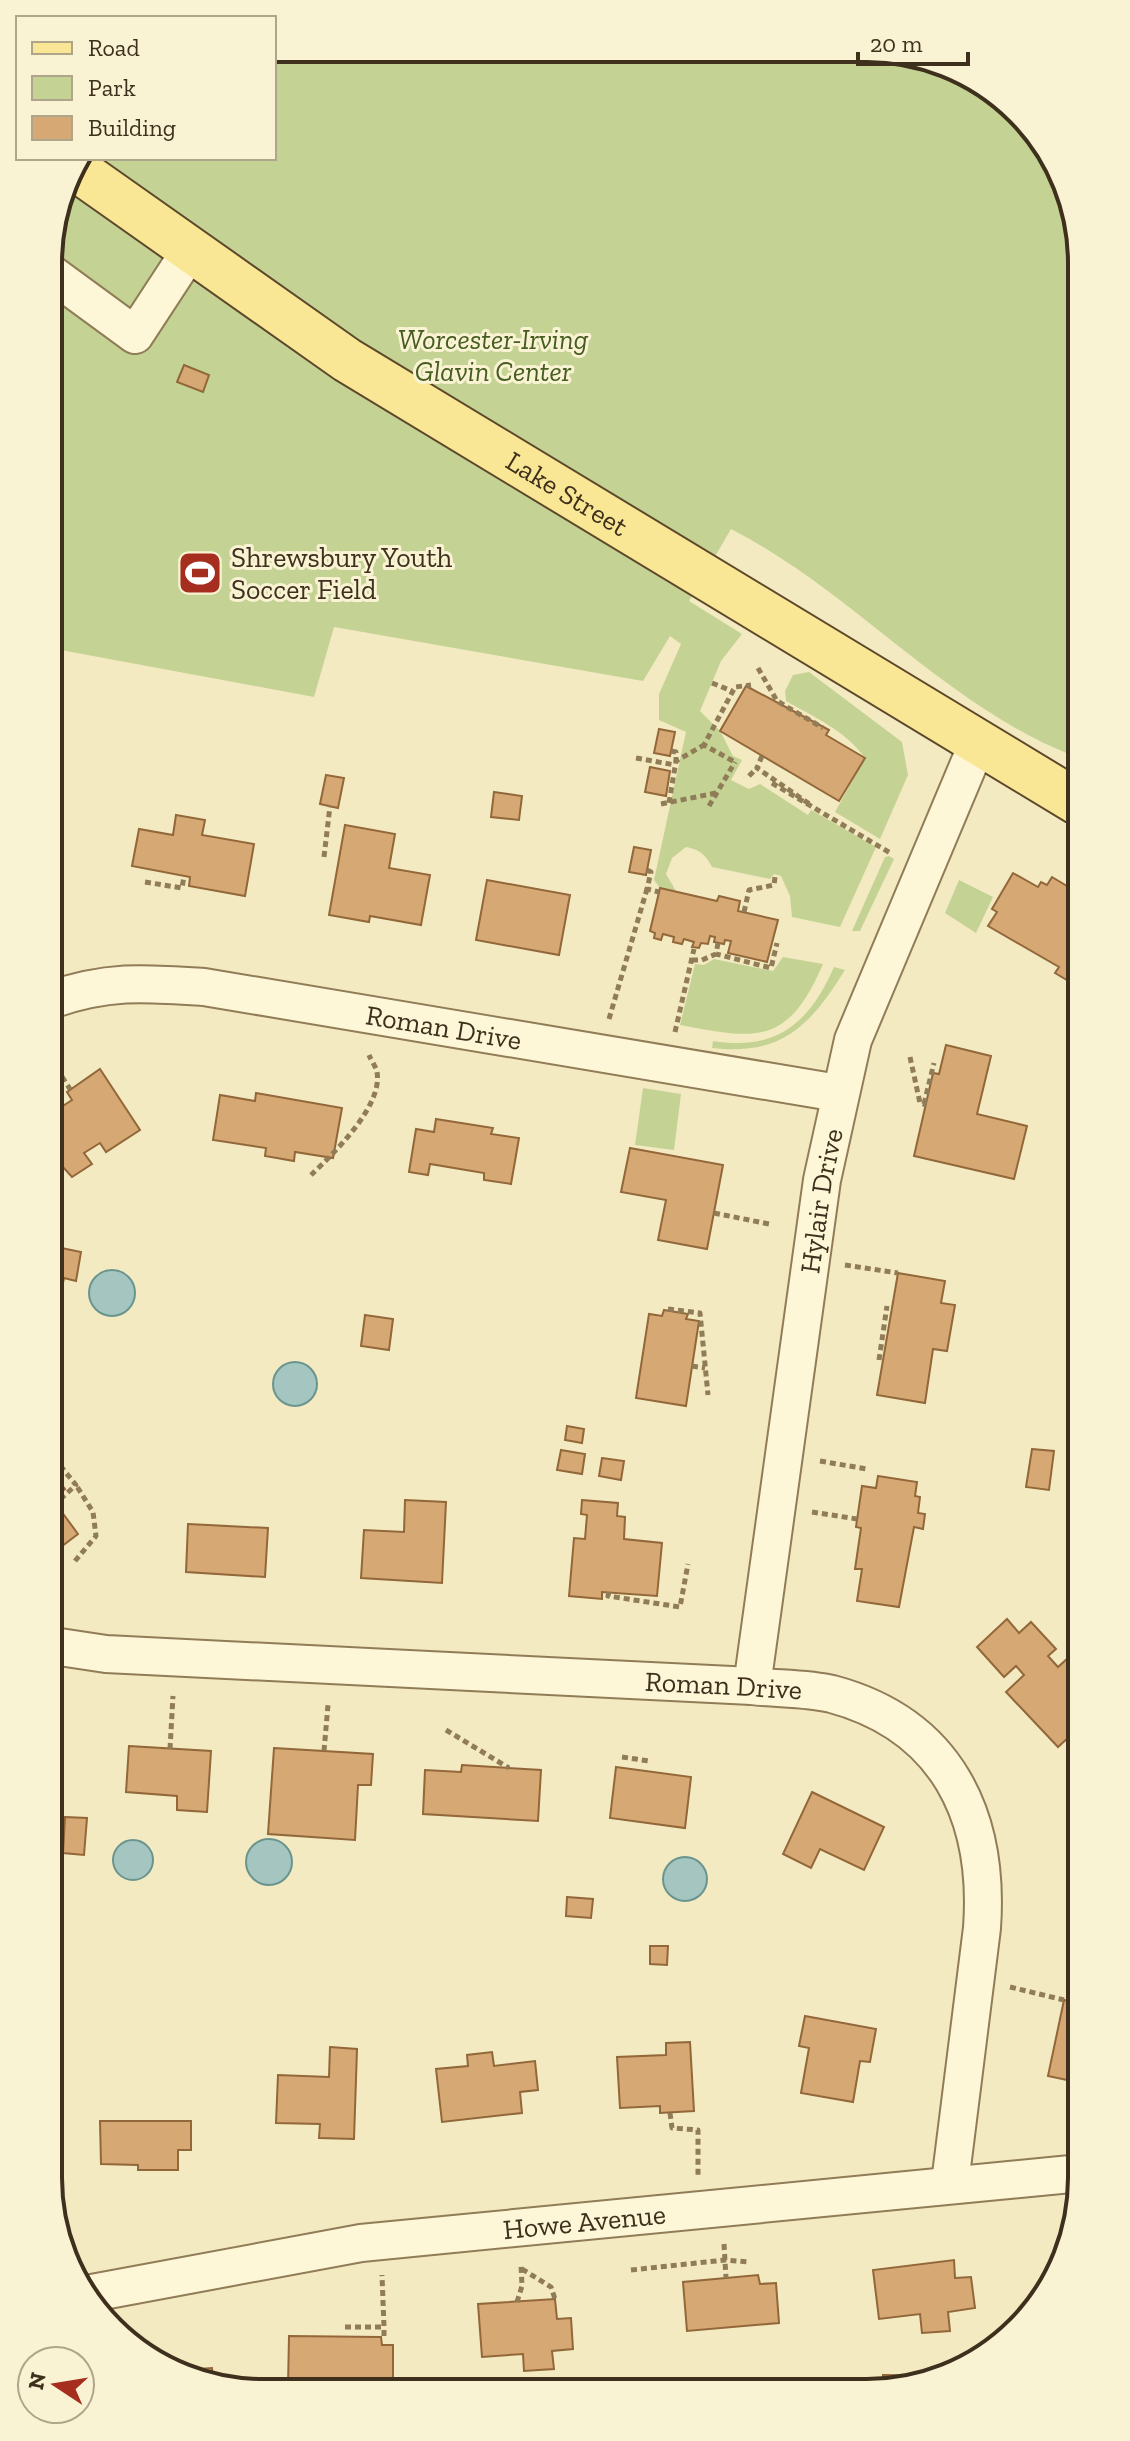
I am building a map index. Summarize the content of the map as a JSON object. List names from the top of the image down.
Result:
{
  "streets": {
    "main road": ["Lake Street"],
    "street": ["Roman Drive", "Hylair Drive", "Howe Avenue"]
  },
  "crossings": [
    ["Lake Street", "Hylair Drive"],
    ["Roman Drive", "Hylair Drive"],
    ["Roman Drive", "Howe Avenue"]
  ],
  "parks": ["Worcester-Irving Glavin Center"],
  "places": {
    "sports": ["Shrewsbury Youth Soccer Field"]
  },
  "legend": ["Road", "Park", "Building"],
  "scale_bar": "20 m",
  "north": "left"
}
